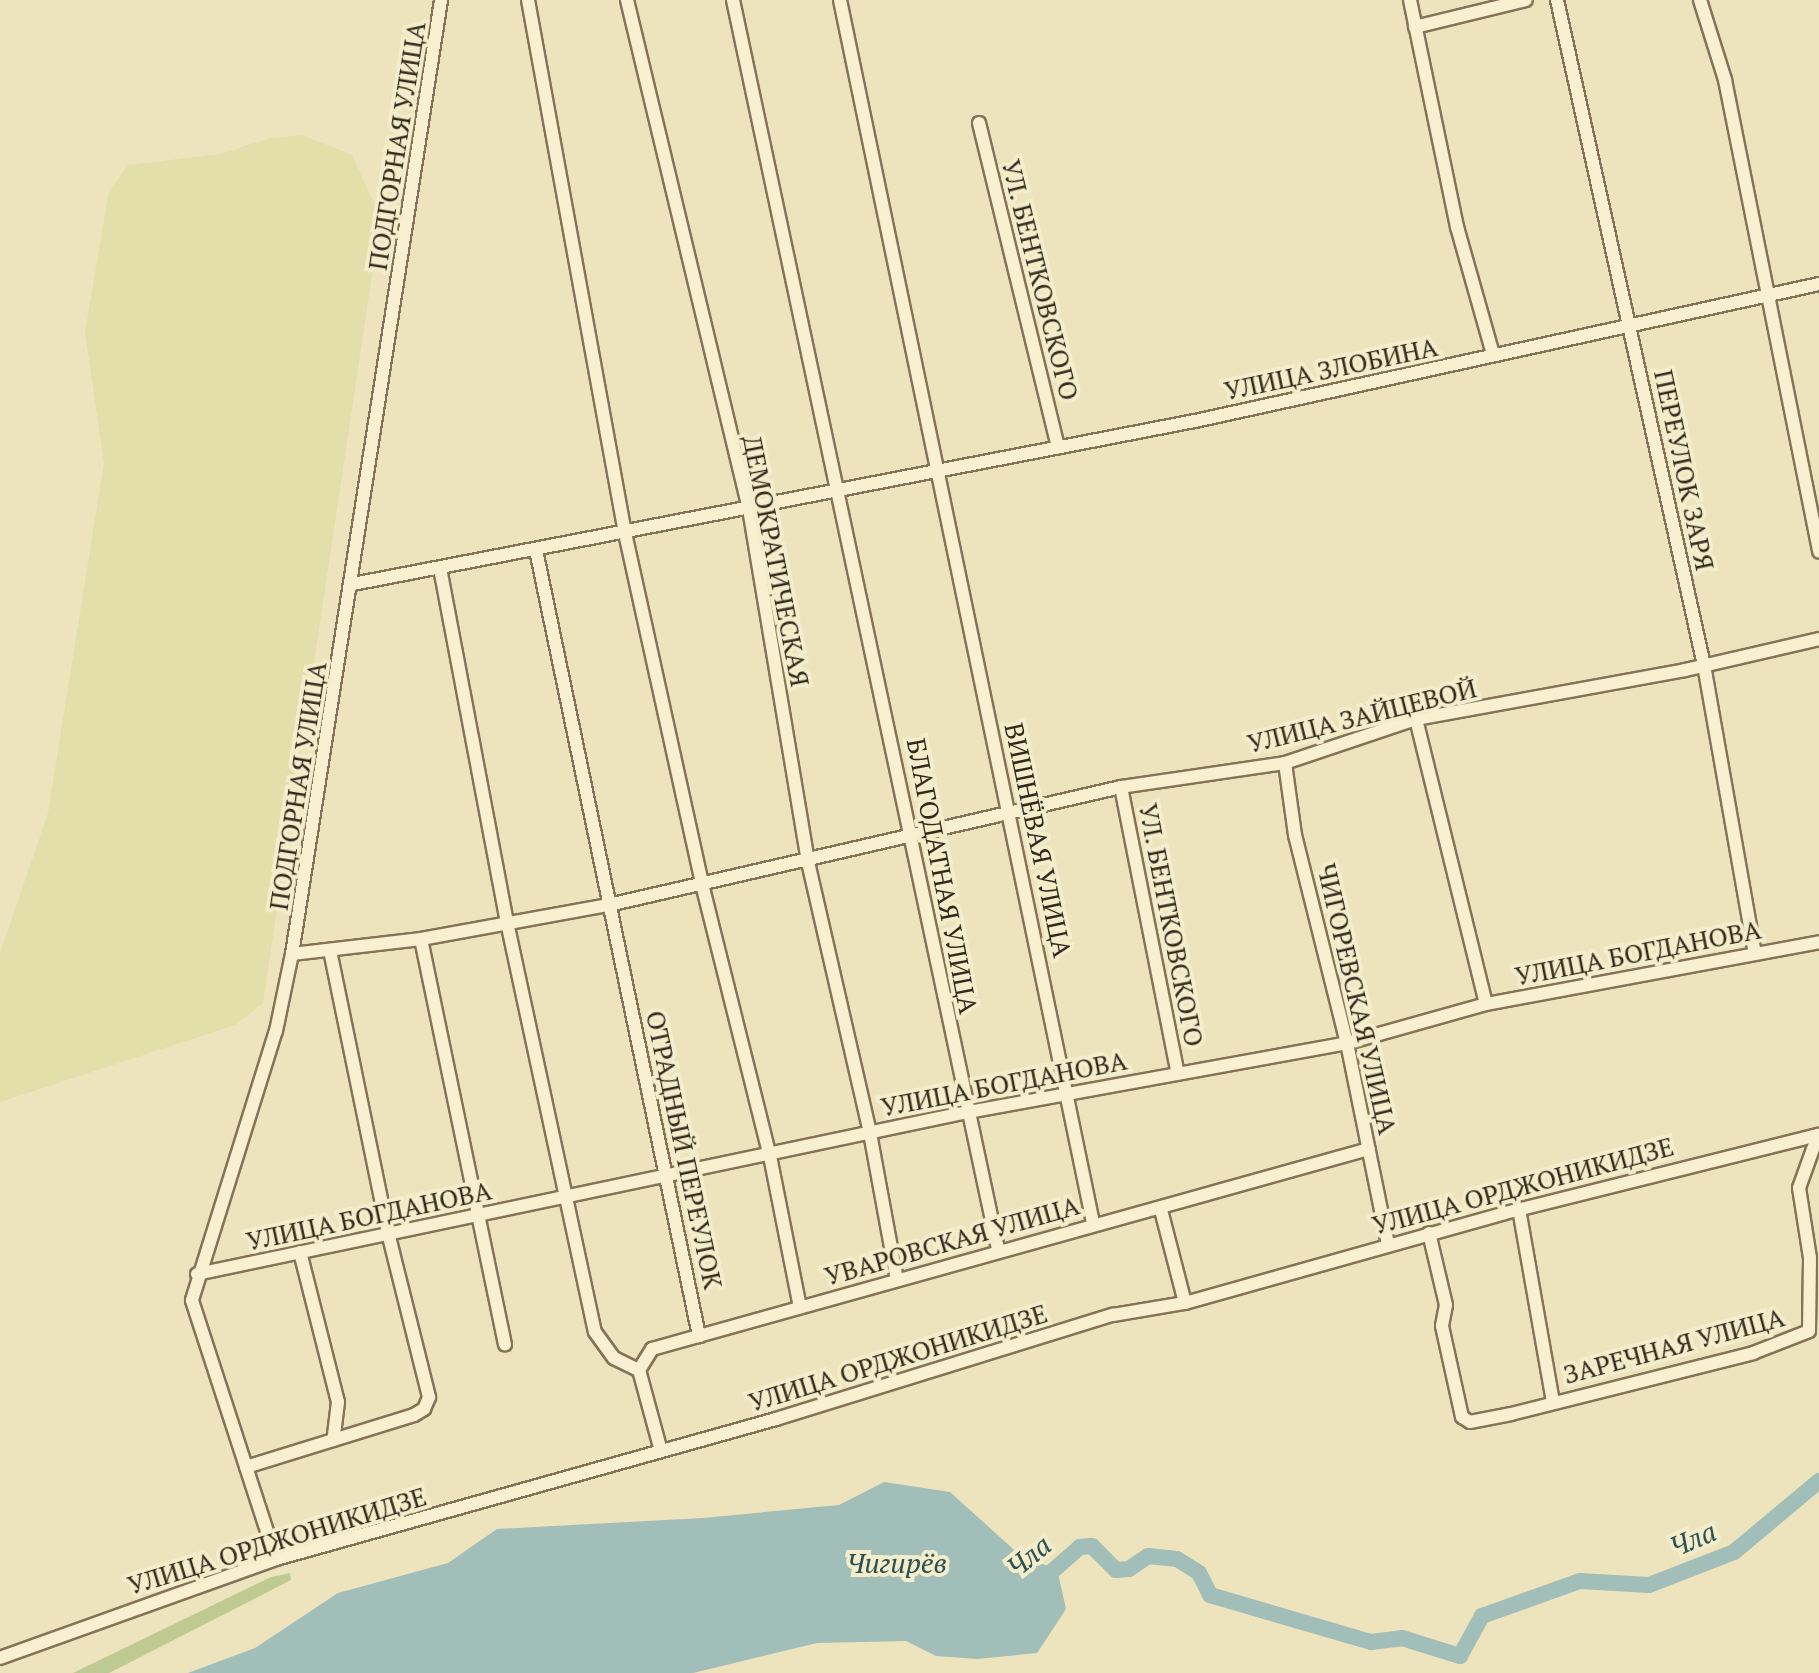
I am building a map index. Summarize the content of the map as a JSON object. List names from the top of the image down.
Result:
{
  "streets": {
    "street": [
      "ПОДГОРНАЯ УЛИЦА",
      "УЛ. БЕНТКОВСКОГО",
      "УЛИЦА ЗЛОБИНА",
      "ПЕРЕУЛОК ЗАРЯ",
      "ДЕМОКРАТИЧЕСКАЯ",
      "УЛИЦА ЗАЙЦЕВОЙ",
      "ВИШНЁВАЯ УЛИЦА",
      "БЛАГОДАТНАЯ УЛИЦА",
      "УЛИЦА БОГДАНОВА",
      "ЧИГОРЕВСКАЯ УЛИЦА",
      "ОТРАДНЫЙ ПЕРЕУЛОК",
      "УЛИЦА ОРДЖОНИКИДЗЕ",
      "УВАРОВСКАЯ УЛИЦА",
      "ЗАРЕЧНАЯ УЛИЦА"
    ]
  },
  "crossings": [
    ["ПОДГОРНАЯ УЛИЦА", "УЛИЦА ЗЛОБИНА"],
    ["ПОДГОРНАЯ УЛИЦА", "УЛИЦА ЗАЙЦЕВОЙ"],
    ["ПОДГОРНАЯ УЛИЦА", "УЛИЦА БОГДАНОВА"],
    ["ПОДГОРНАЯ УЛИЦА", "УЛИЦА ОРДЖОНИКИДЗЕ"],
    ["УЛ. БЕНТКОВСКОГО", "УЛИЦА ЗЛОБИНА"],
    ["УЛ. БЕНТКОВСКОГО", "УЛИЦА ЗАЙЦЕВОЙ"],
    ["УЛ. БЕНТКОВСКОГО", "УЛИЦА БОГДАНОВА"],
    ["УЛИЦА ЗЛОБИНА", "ПЕРЕУЛОК ЗАРЯ"],
    ["УЛИЦА ЗЛОБИНА", "ДЕМОКРАТИЧЕСКАЯ"],
    ["УЛИЦА ЗЛОБИНА", "ВИШНЁВАЯ УЛИЦА"],
    ["УЛИЦА ЗЛОБИНА", "БЛАГОДАТНАЯ УЛИЦА"],
    ["УЛИЦА ЗЛОБИНА", "ОТРАДНЫЙ ПЕРЕУЛОК"],
    ["ПЕРЕУЛОК ЗАРЯ", "УЛИЦА ЗАЙЦЕВОЙ"],
    ["ПЕРЕУЛОК ЗАРЯ", "УЛИЦА БОГДАНОВА"],
    ["ДЕМОКРАТИЧЕСКАЯ", "УЛИЦА ЗАЙЦЕВОЙ"],
    ["ДЕМОКРАТИЧЕСКАЯ", "УЛИЦА БОГДАНОВА"],
    ["ДЕМОКРАТИЧЕСКАЯ", "УВАРОВСКАЯ УЛИЦА"],
    ["УЛИЦА ЗАЙЦЕВОЙ", "ВИШНЁВАЯ УЛИЦА"],
    ["УЛИЦА ЗАЙЦЕВОЙ", "БЛАГОДАТНАЯ УЛИЦА"],
    ["УЛИЦА ЗАЙЦЕВОЙ", "ЧИГОРЕВСКАЯ УЛИЦА"],
    ["УЛИЦА ЗАЙЦЕВОЙ", "ОТРАДНЫЙ ПЕРЕУЛОК"],
    ["ВИШНЁВАЯ УЛИЦА", "УЛИЦА БОГДАНОВА"],
    ["ВИШНЁВАЯ УЛИЦА", "УВАРОВСКАЯ УЛИЦА"],
    ["БЛАГОДАТНАЯ УЛИЦА", "УЛИЦА БОГДАНОВА"],
    ["БЛАГОДАТНАЯ УЛИЦА", "УВАРОВСКАЯ УЛИЦА"],
    ["УЛИЦА БОГДАНОВА", "ЧИГОРЕВСКАЯ УЛИЦА"],
    ["УЛИЦА БОГДАНОВА", "ОТРАДНЫЙ ПЕРЕУЛОК"],
    ["ЧИГОРЕВСКАЯ УЛИЦА", "УЛИЦА ОРДЖОНИКИДЗЕ"],
    ["ЧИГОРЕВСКАЯ УЛИЦА", "УВАРОВСКАЯ УЛИЦА"],
    ["ОТРАДНЫЙ ПЕРЕУЛОК", "УВАРОВСКАЯ УЛИЦА"],
    ["УЛИЦА ОРДЖОНИКИДЗЕ", "ЗАРЕЧНАЯ УЛИЦА"]
  ],
  "water": ["Чла", "Чигирёв"]
}
